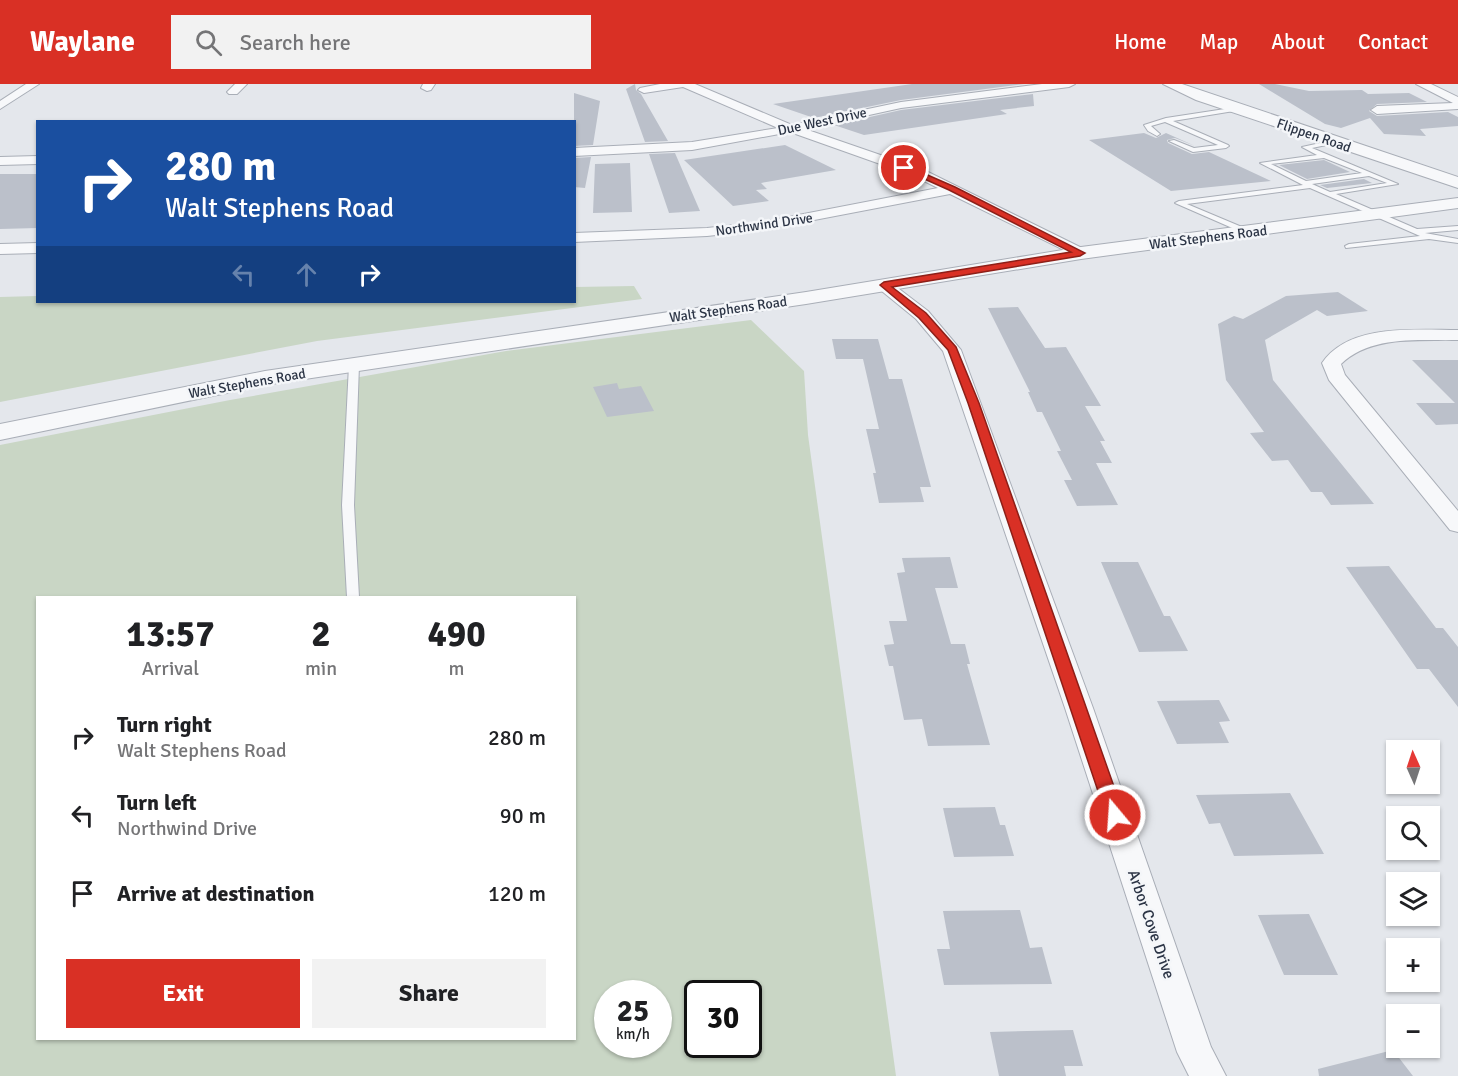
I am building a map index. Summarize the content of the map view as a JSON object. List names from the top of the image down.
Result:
{
  "streets": {
    "street": [
      "Due West Drive",
      "Flippen Road",
      "Northwind Drive",
      "Walt Stephens Road",
      "Arbor Cove Drive"
    ]
  },
  "crossings": [
    ["Walt Stephens Road", "Arbor Cove Drive"]
  ],
  "north": "top",
  "page": {
    "header": "Waylane",
    "search": "Search here",
    "nav": [
      "Home",
      "Map",
      "About",
      "Contact"
    ],
    "turn": ["280 m", "Walt Stephens Road"],
    "eta": [
      "13:57",
      "Arrival",
      "2",
      "min",
      "490",
      "m"
    ],
    "list": [
      {
        "name": "Turn right",
        "note": "Walt Stephens Road",
        "value": "280 m"
      },
      {
        "name": "Turn left",
        "note": "Northwind Drive",
        "value": "90 m"
      },
      {
        "name": "Arrive at destination",
        "value": "120 m"
      }
    ],
    "map_buttons": ["+", "−"],
    "buttons": ["Exit", "Share"],
    "speed": "25 km/h",
    "limit": "30"
  }
}
